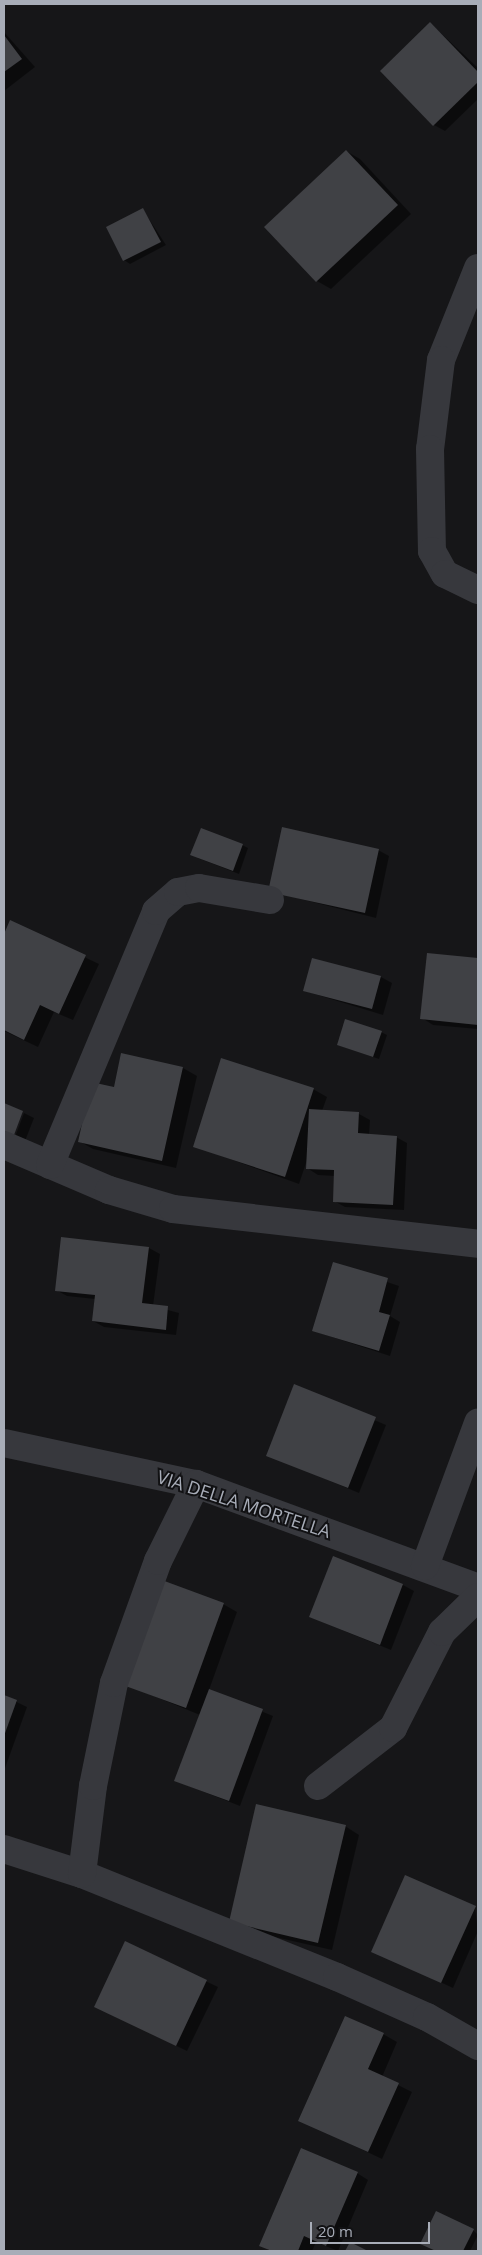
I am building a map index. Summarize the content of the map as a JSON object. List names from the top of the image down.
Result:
{
  "streets": {
    "street": ["VIA DELLA MORTELLA"]
  },
  "scale_bar": "20 m"
}
